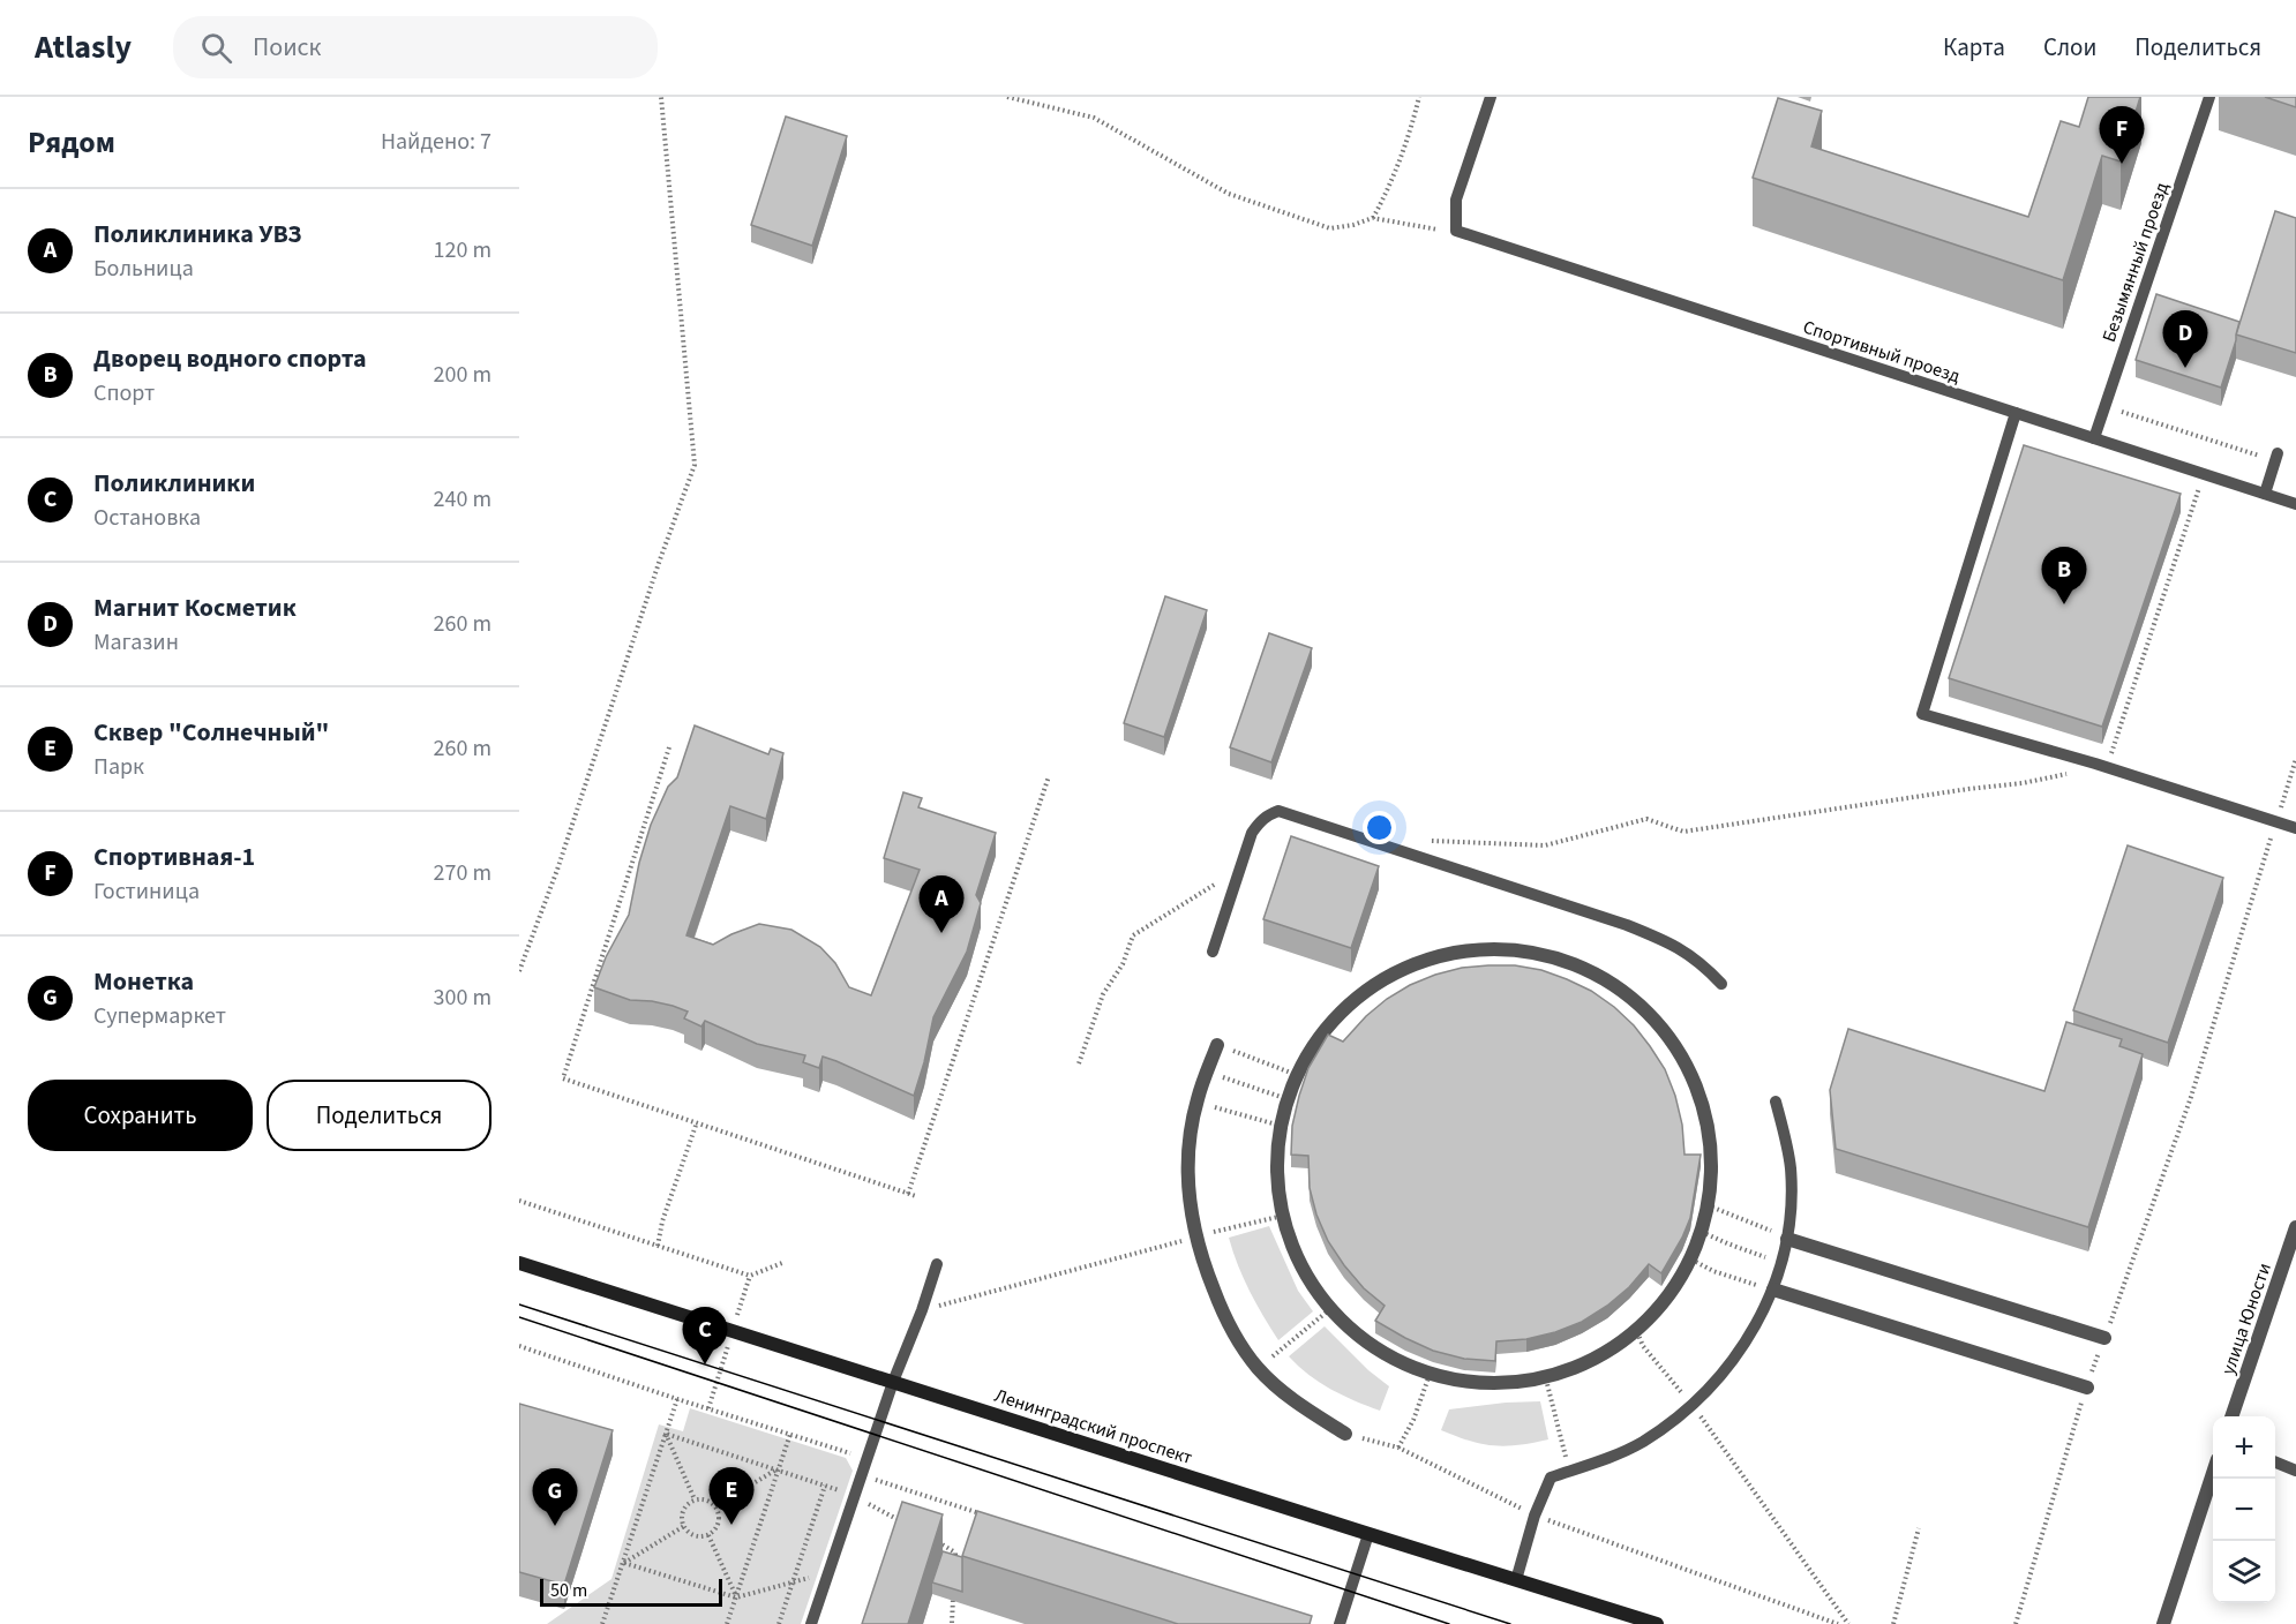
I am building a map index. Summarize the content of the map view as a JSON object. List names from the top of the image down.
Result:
{
  "streets": {
    "main road": ["Ленинградский проспект"],
    "street": ["улица Юности"],
    "lane": ["Безымянный проезд", "Спортивный проезд"]
  },
  "crossings": [
    ["Безымянный проезд", "Спортивный проезд"]
  ],
  "scale_bar": "50 m",
  "page": {
    "header": "Atlasly",
    "search": "Поиск",
    "nav": ["Карта", "Слои", "Поделиться"],
    "heading": ["Рядом", "Найдено: 7"],
    "pins": [
      "F",
      "D",
      "B",
      "A",
      "C",
      "E",
      "G"
    ],
    "list": [
      {
        "mark": "A",
        "name": "Поликлиника УВЗ",
        "note": "Больница",
        "value": "120 m"
      },
      {
        "mark": "B",
        "name": "Дворец водного спорта",
        "note": "Спорт",
        "value": "200 m"
      },
      {
        "mark": "C",
        "name": "Поликлиники",
        "note": "Остановка",
        "value": "240 m"
      },
      {
        "mark": "D",
        "name": "Магнит Косметик",
        "note": "Магазин",
        "value": "260 m"
      },
      {
        "mark": "E",
        "name": "Сквер \"Солнечный\"",
        "note": "Парк",
        "value": "260 m"
      },
      {
        "mark": "F",
        "name": "Спортивная-1",
        "note": "Гостиница",
        "value": "270 m"
      },
      {
        "mark": "G",
        "name": "Монетка",
        "note": "Супермаркет",
        "value": "300 m"
      }
    ],
    "buttons": ["Сохранить", "Поделиться"],
    "map_buttons": ["+", "−"],
    "scale": "50 m"
  }
}
